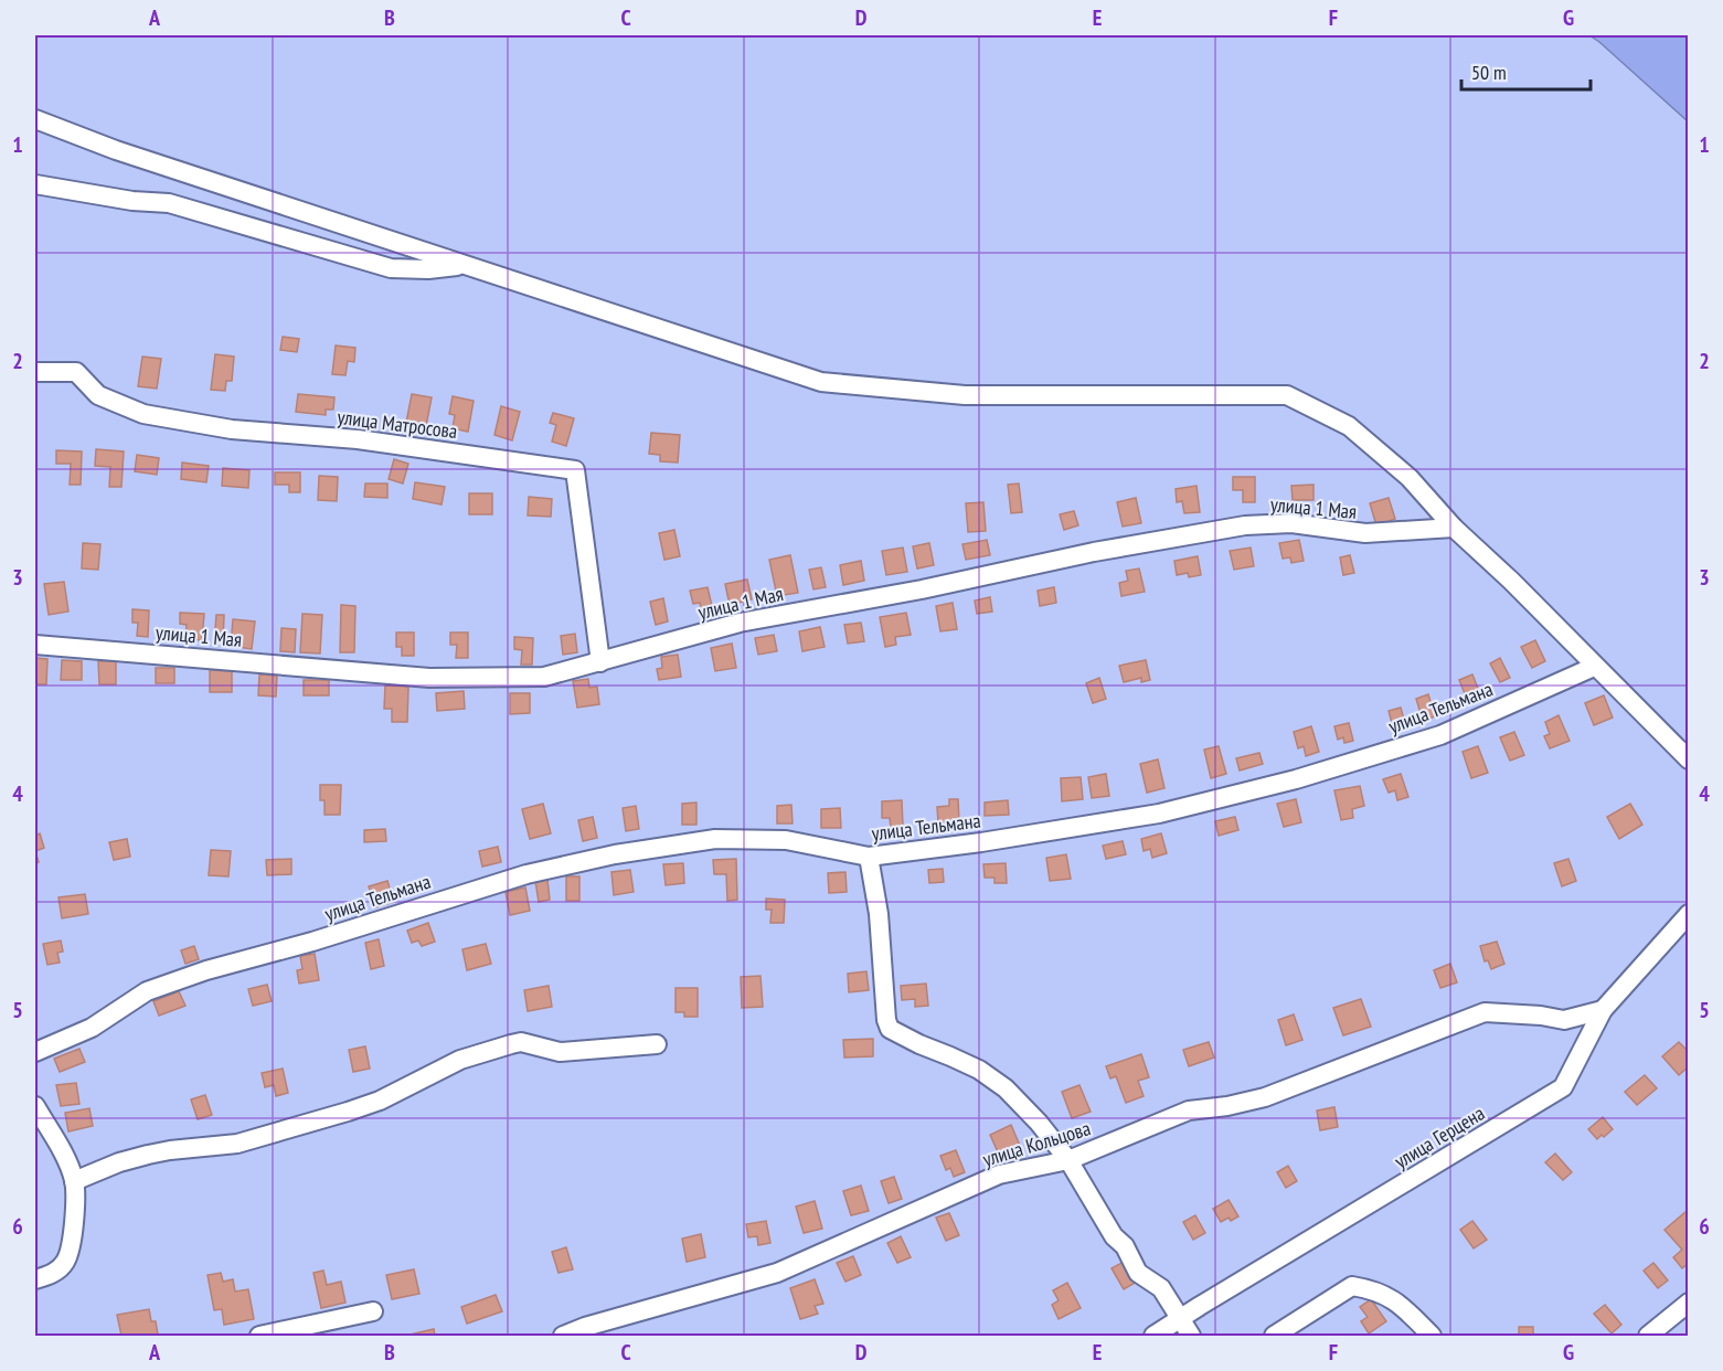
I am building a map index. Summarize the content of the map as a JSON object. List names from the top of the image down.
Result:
{
  "streets": {
    "street": [
      "улица Матросова",
      "улица 1 Мая",
      "улица Тельмана",
      "улица Герцена",
      "улица Кольцова"
    ]
  },
  "crossings": [
    ["улица Матросова", "улица 1 Мая"],
    ["улица Герцена", "улица Кольцова"]
  ],
  "scale_bar": "50 m",
  "grid": {
    "columns": [
      "A",
      "B",
      "C",
      "D",
      "E",
      "F",
      "G"
    ],
    "rows": [
      "1",
      "2",
      "3",
      "4",
      "5",
      "6"
    ]
  }
}
